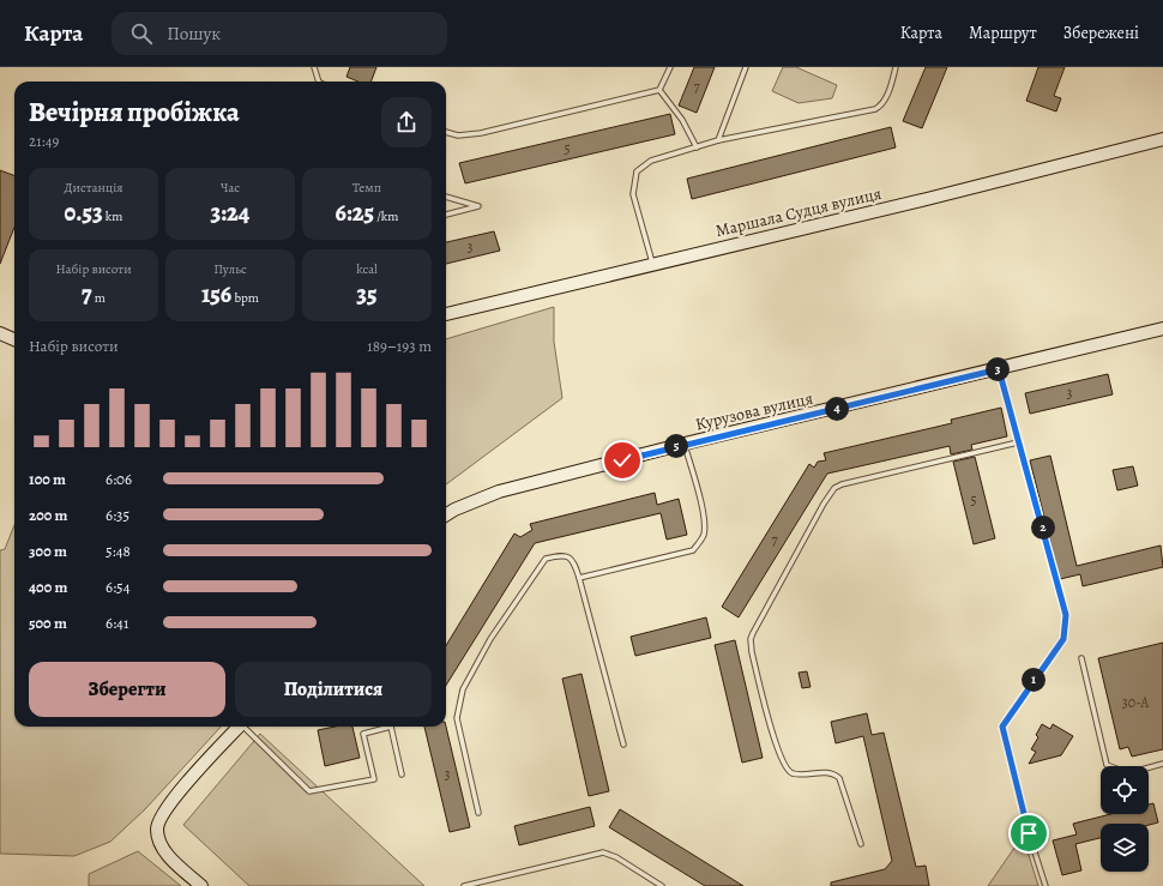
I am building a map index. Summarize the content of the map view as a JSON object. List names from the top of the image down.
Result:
{
  "streets": {
    "street": ["Маршала Судця вулиця", "Курузова вулиця"]
  },
  "house_numbers": [
    "7",
    "5",
    "3",
    "3",
    "5",
    "7",
    "30-А",
    "3"
  ],
  "page": {
    "header": "Карта",
    "search": "Пошук",
    "nav": ["Карта", "Маршрут", "Збережені"],
    "heading": ["Вечірня пробіжка", "21:49"],
    "stats": [
      ["Дистанція", "0.53 km"],
      ["Час", "3:24"],
      ["Темп", "6:25 /km"],
      ["Набір висоти", "7 m"],
      ["Пульс", "156 bpm"],
      ["kcal", "35"]
    ],
    "chart": ["Набір висоти", "189–193 m"],
    "pins": [
      "3",
      "4",
      "5",
      "2",
      "1"
    ],
    "list": [
      {
        "name": "100 m",
        "note": "6:06"
      },
      {
        "name": "200 m",
        "note": "6:35"
      },
      {
        "name": "300 m",
        "note": "5:48"
      },
      {
        "name": "400 m",
        "note": "6:54"
      },
      {
        "name": "500 m",
        "note": "6:41"
      }
    ],
    "buttons": ["Зберегти", "Поділитися"]
  }
}
